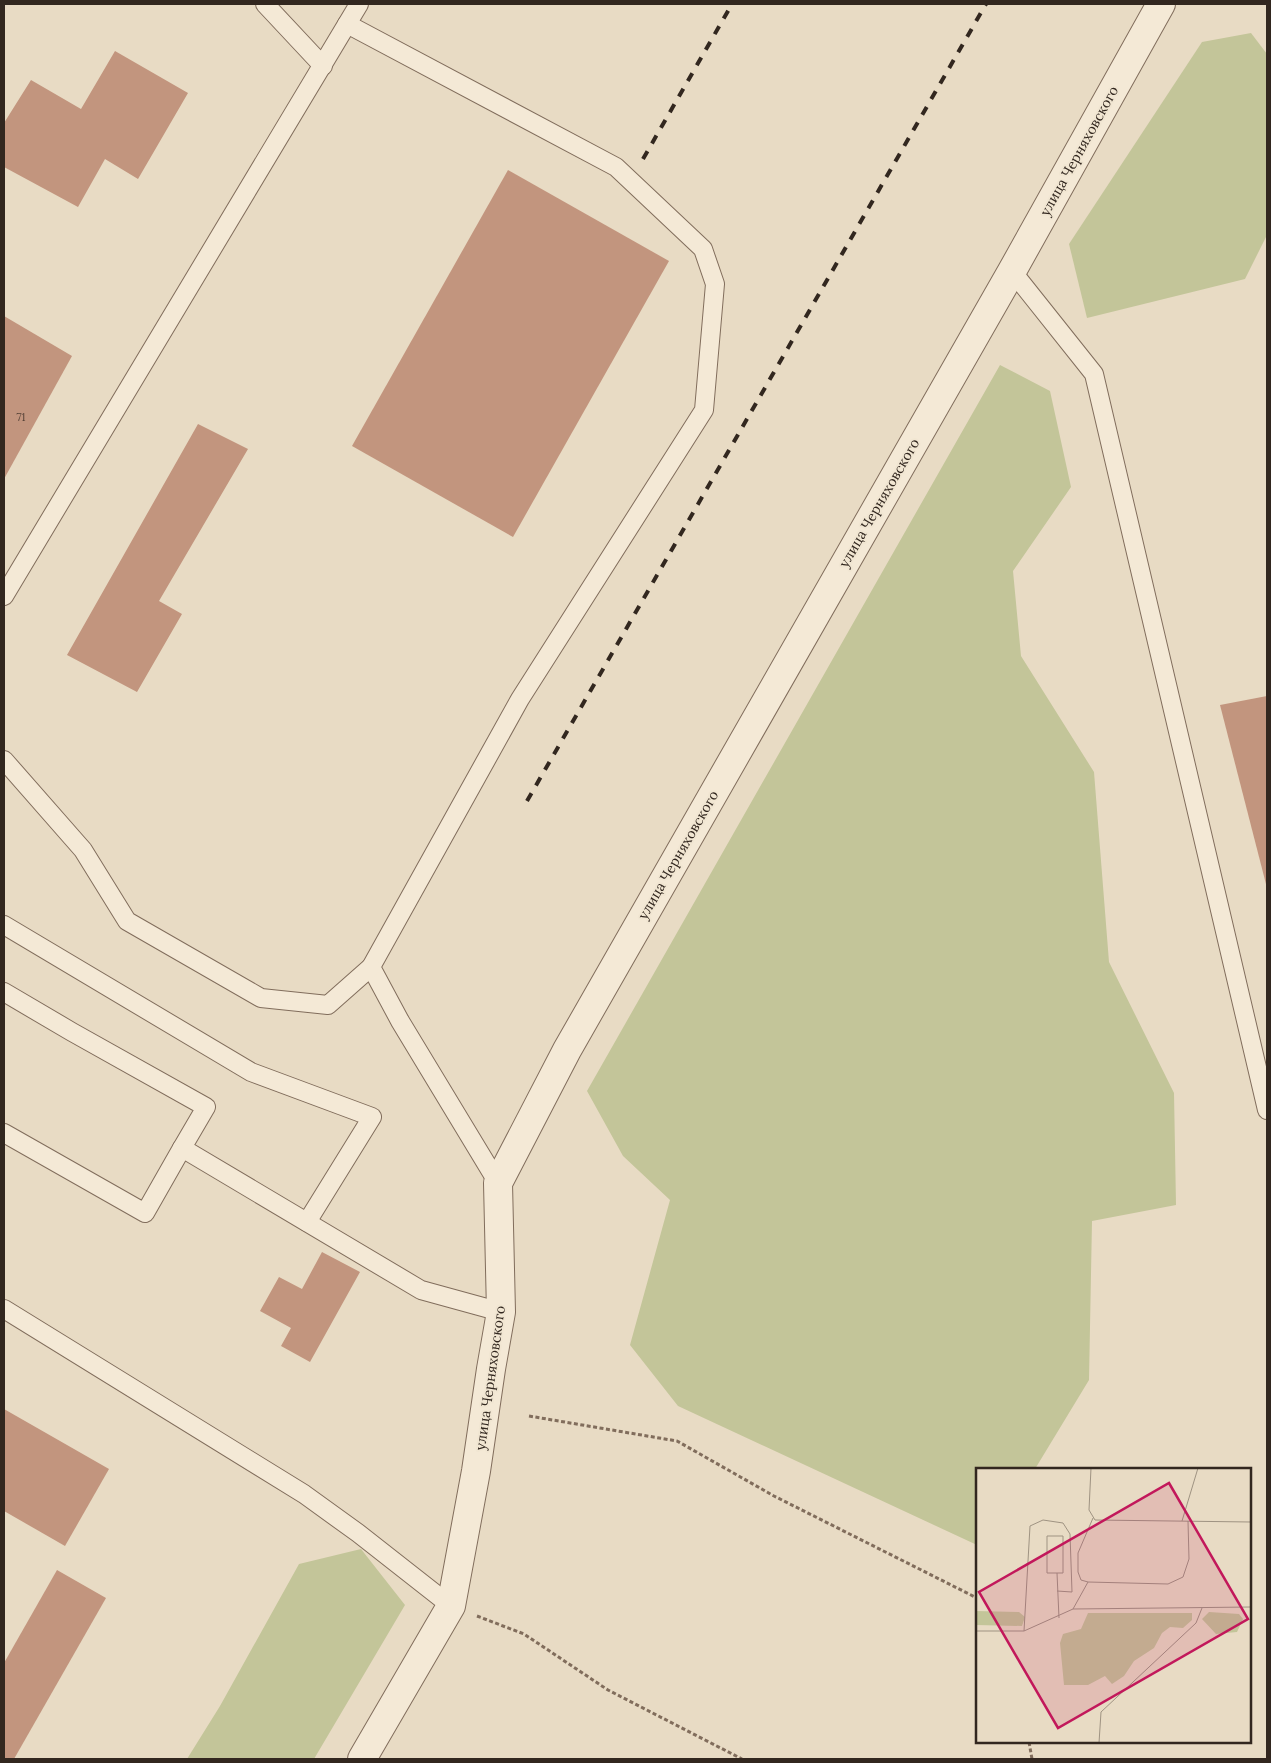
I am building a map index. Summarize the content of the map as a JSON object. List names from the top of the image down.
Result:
{
  "streets": {
    "street": ["улица Черняховского"]
  },
  "house_numbers": ["71"]
}
